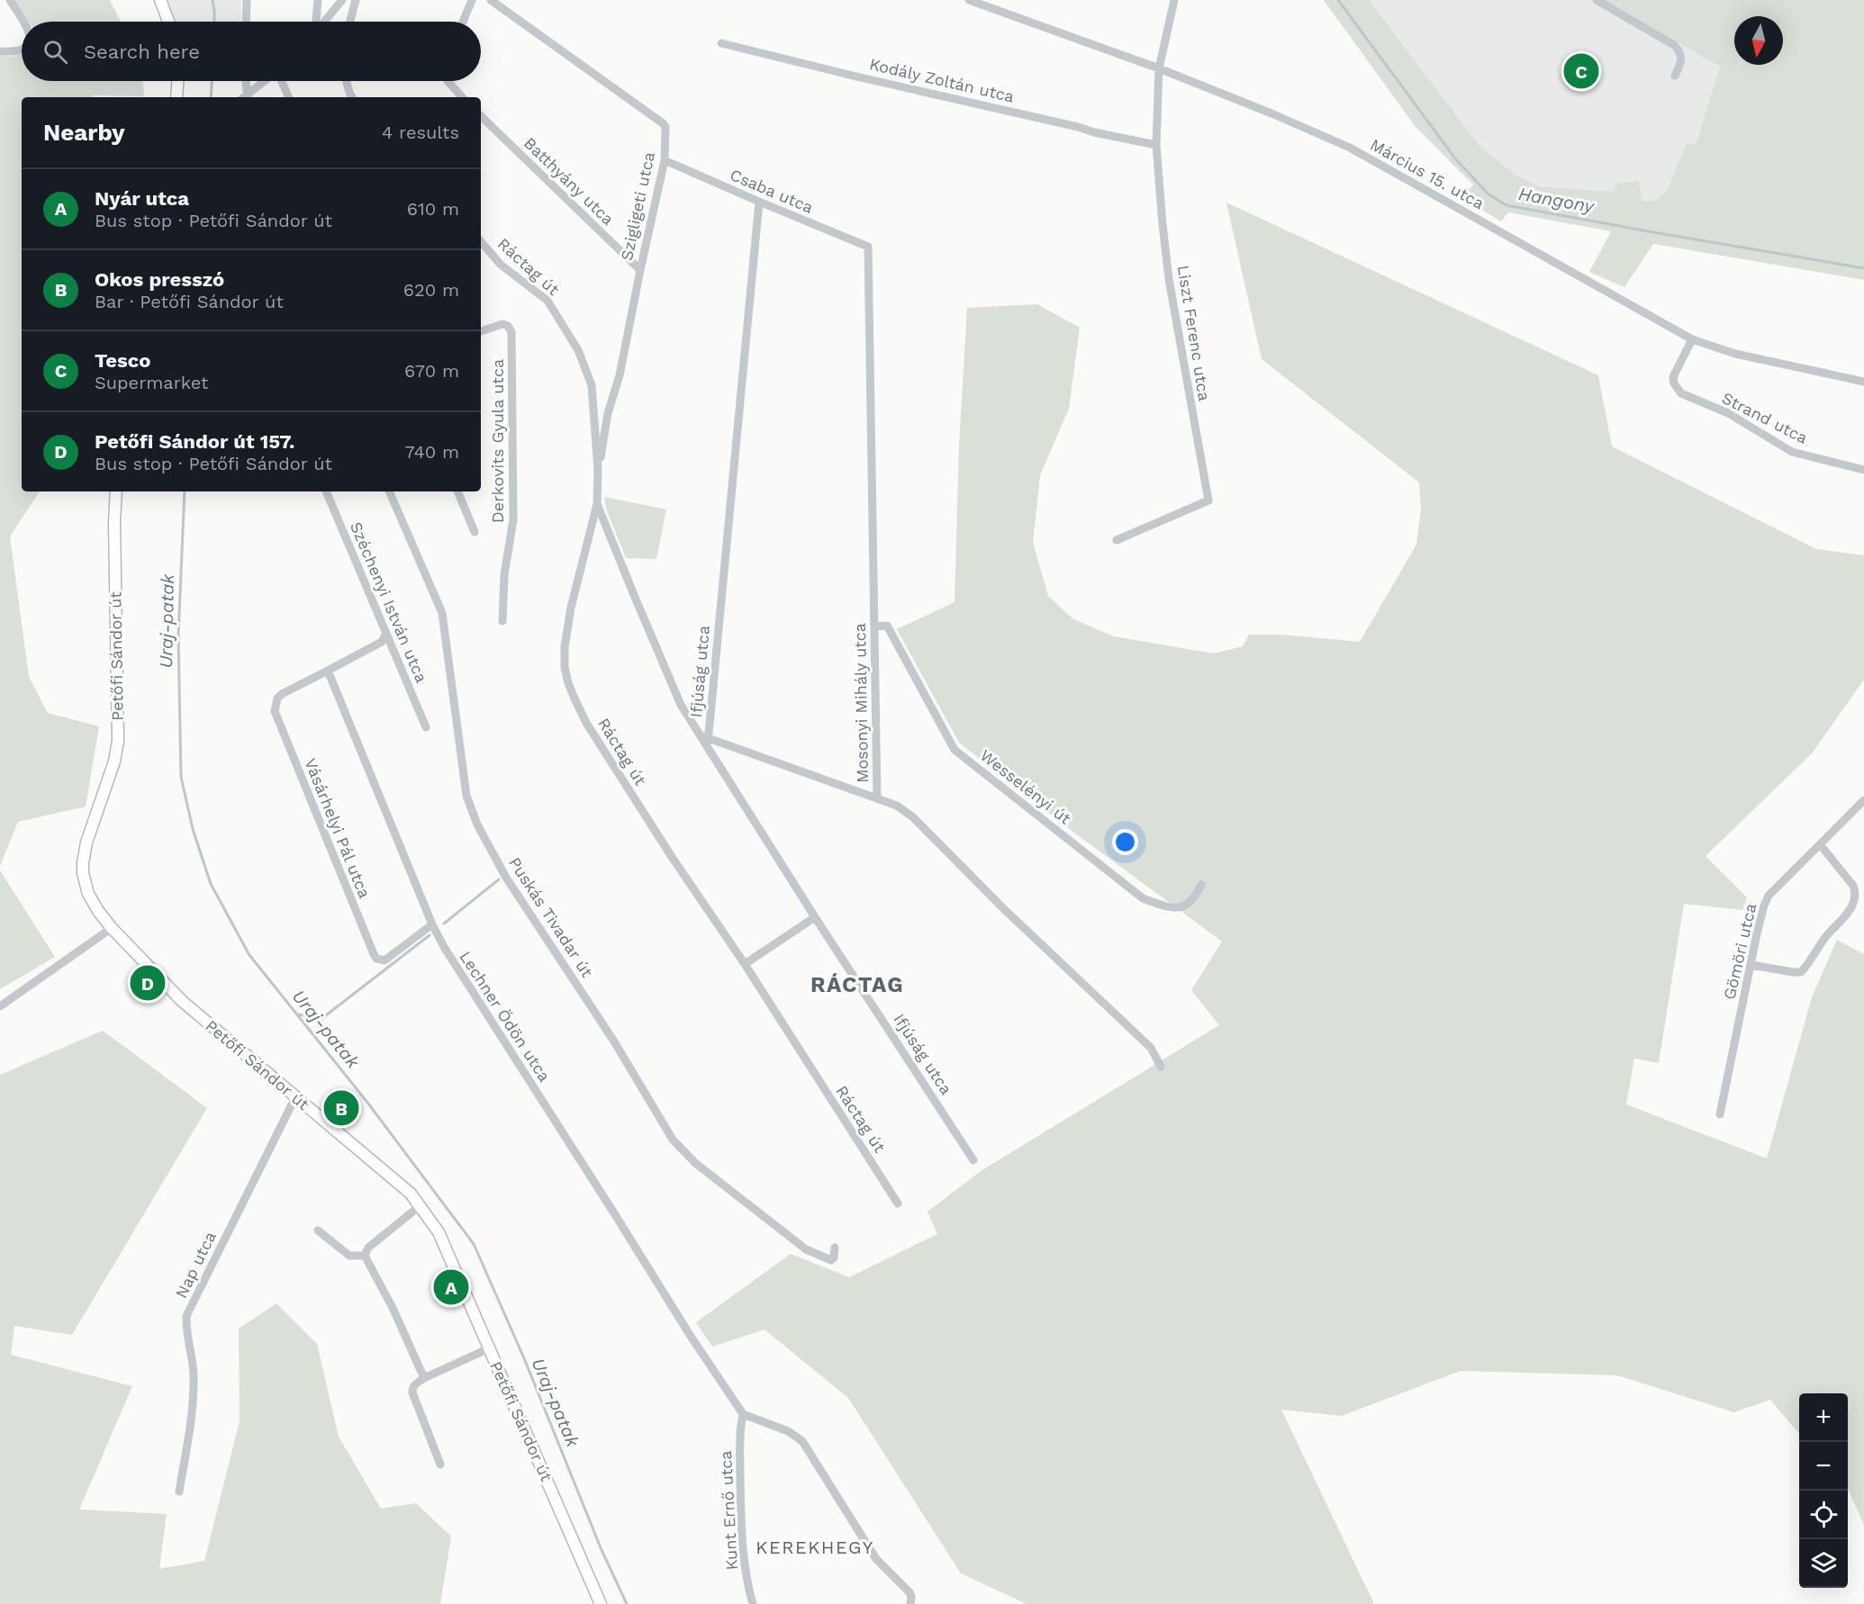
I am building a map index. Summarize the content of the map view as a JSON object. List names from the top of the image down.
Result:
{
  "streets": {
    "street": [
      "Kodály Zoltán utca",
      "Március 15. utca",
      "Batthyány utca",
      "Csaba utca",
      "Szigligeti utca",
      "Ráctag út",
      "Liszt Ferenc utca",
      "Strand utca",
      "Derkovits Gyula utca",
      "Széchenyi István utca",
      "Petőfi Sándor út",
      "Ifjúság utca",
      "Mosonyi Mihály utca",
      "Wesselényi út",
      "Vásárhelyi Pál utca",
      "Puskás Tivadar út",
      "Gömöri utca",
      "Lechner Ödön utca",
      "Nap utca",
      "Kunt Ernő utca"
    ]
  },
  "crossings": [
    ["Kodály Zoltán utca", "Liszt Ferenc utca"],
    ["Március 15. utca", "Liszt Ferenc utca"],
    ["Március 15. utca", "Strand utca"],
    ["Batthyány utca", "Szigligeti utca"],
    ["Csaba utca", "Szigligeti utca"],
    ["Csaba utca", "Ifjúság utca"],
    ["Csaba utca", "Mosonyi Mihály utca"],
    ["Szigligeti utca", "Ráctag út"],
    ["Petőfi Sándor út", "Nap utca"],
    ["Mosonyi Mihály utca", "Wesselényi út"],
    ["Vásárhelyi Pál utca", "Lechner Ödön utca"],
    ["Lechner Ödön utca", "Kunt Ernő utca"]
  ],
  "districts": ["RÁCTAG", "KEREKHEGY"],
  "water": ["Hangony", "Uraj-patak"],
  "north": "bottom",
  "page": {
    "search": "Search here",
    "pins": [
      "C",
      "D",
      "B",
      "A"
    ],
    "heading": ["Nearby", "4 results"],
    "list": [
      {
        "mark": "A",
        "name": "Nyár utca",
        "note": "Bus stop · Petőfi Sándor út",
        "value": "610 m"
      },
      {
        "mark": "B",
        "name": "Okos presszó",
        "note": "Bar · Petőfi Sándor út",
        "value": "620 m"
      },
      {
        "mark": "C",
        "name": "Tesco",
        "note": "Supermarket",
        "value": "670 m"
      },
      {
        "mark": "D",
        "name": "Petőfi Sándor út 157.",
        "note": "Bus stop · Petőfi Sándor út",
        "value": "740 m"
      }
    ],
    "map_buttons": ["+", "−"]
  }
}
